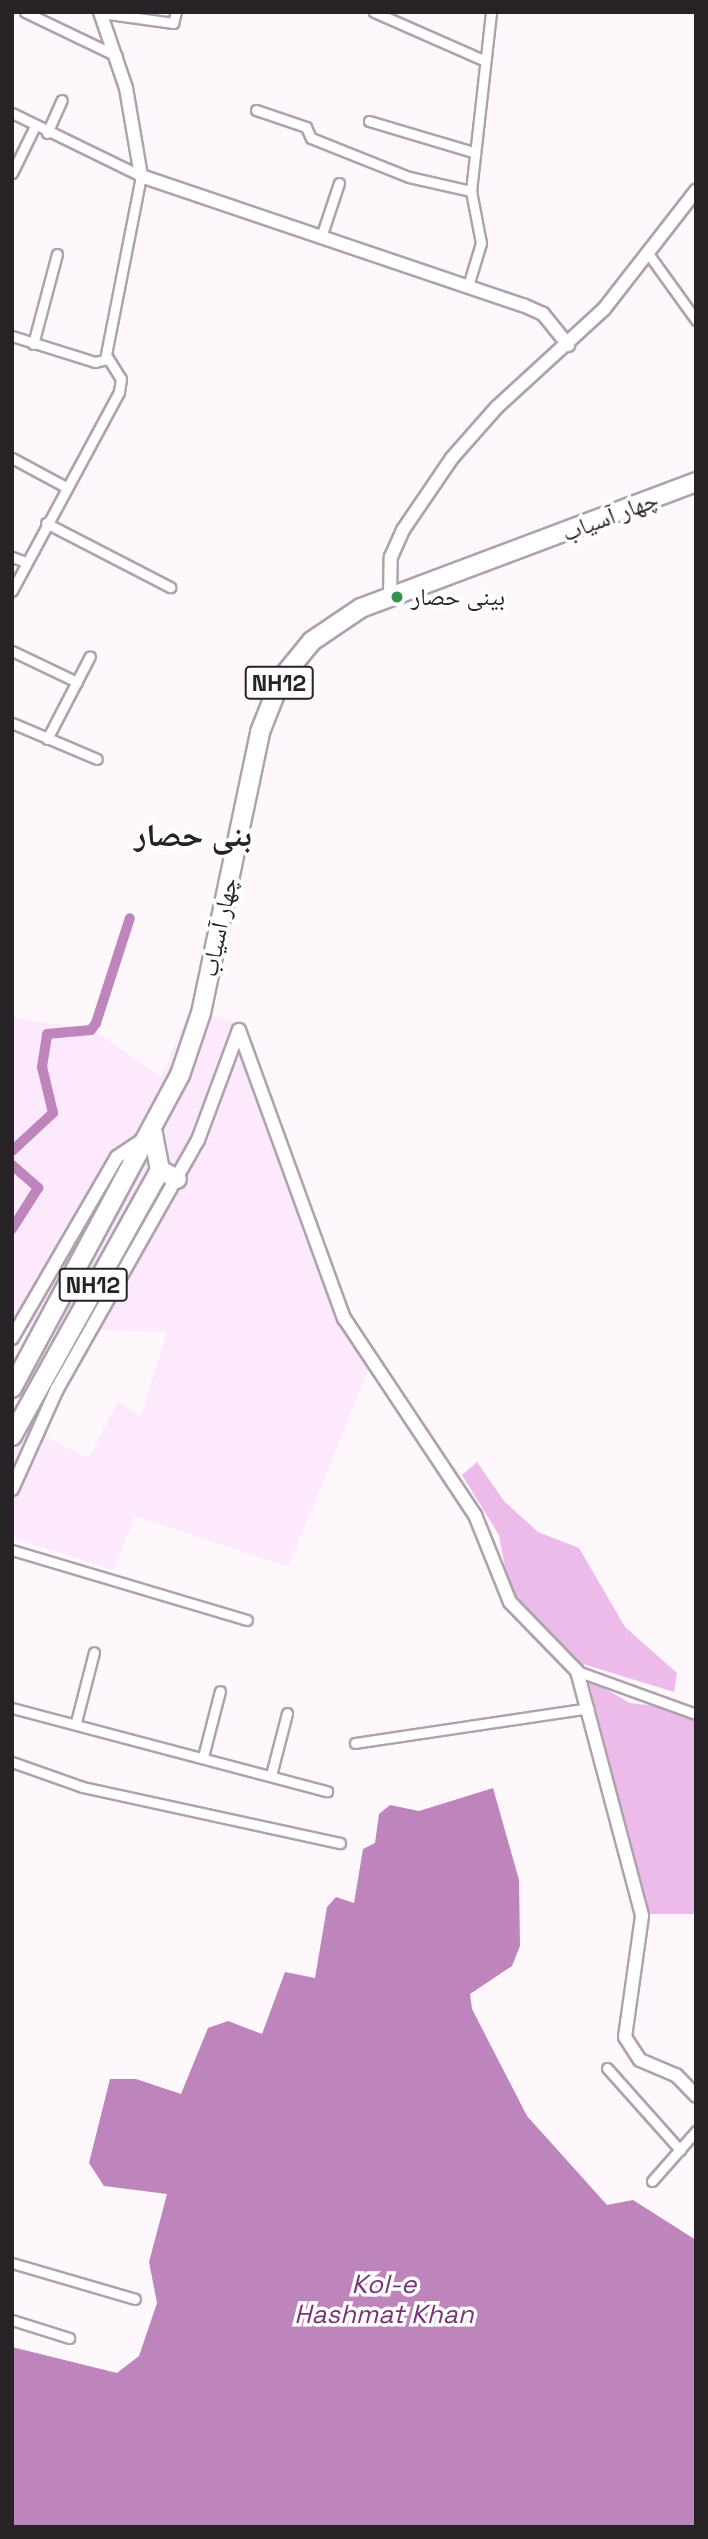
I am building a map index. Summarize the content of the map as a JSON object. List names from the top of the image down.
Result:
{
  "streets": {
    "highway": ["چهار آسیاب", "NH12"]
  },
  "districts": ["بنی حصار"],
  "water": ["Kol-e Hashmat Khan"],
  "places": ["بینی حصار"]
}
